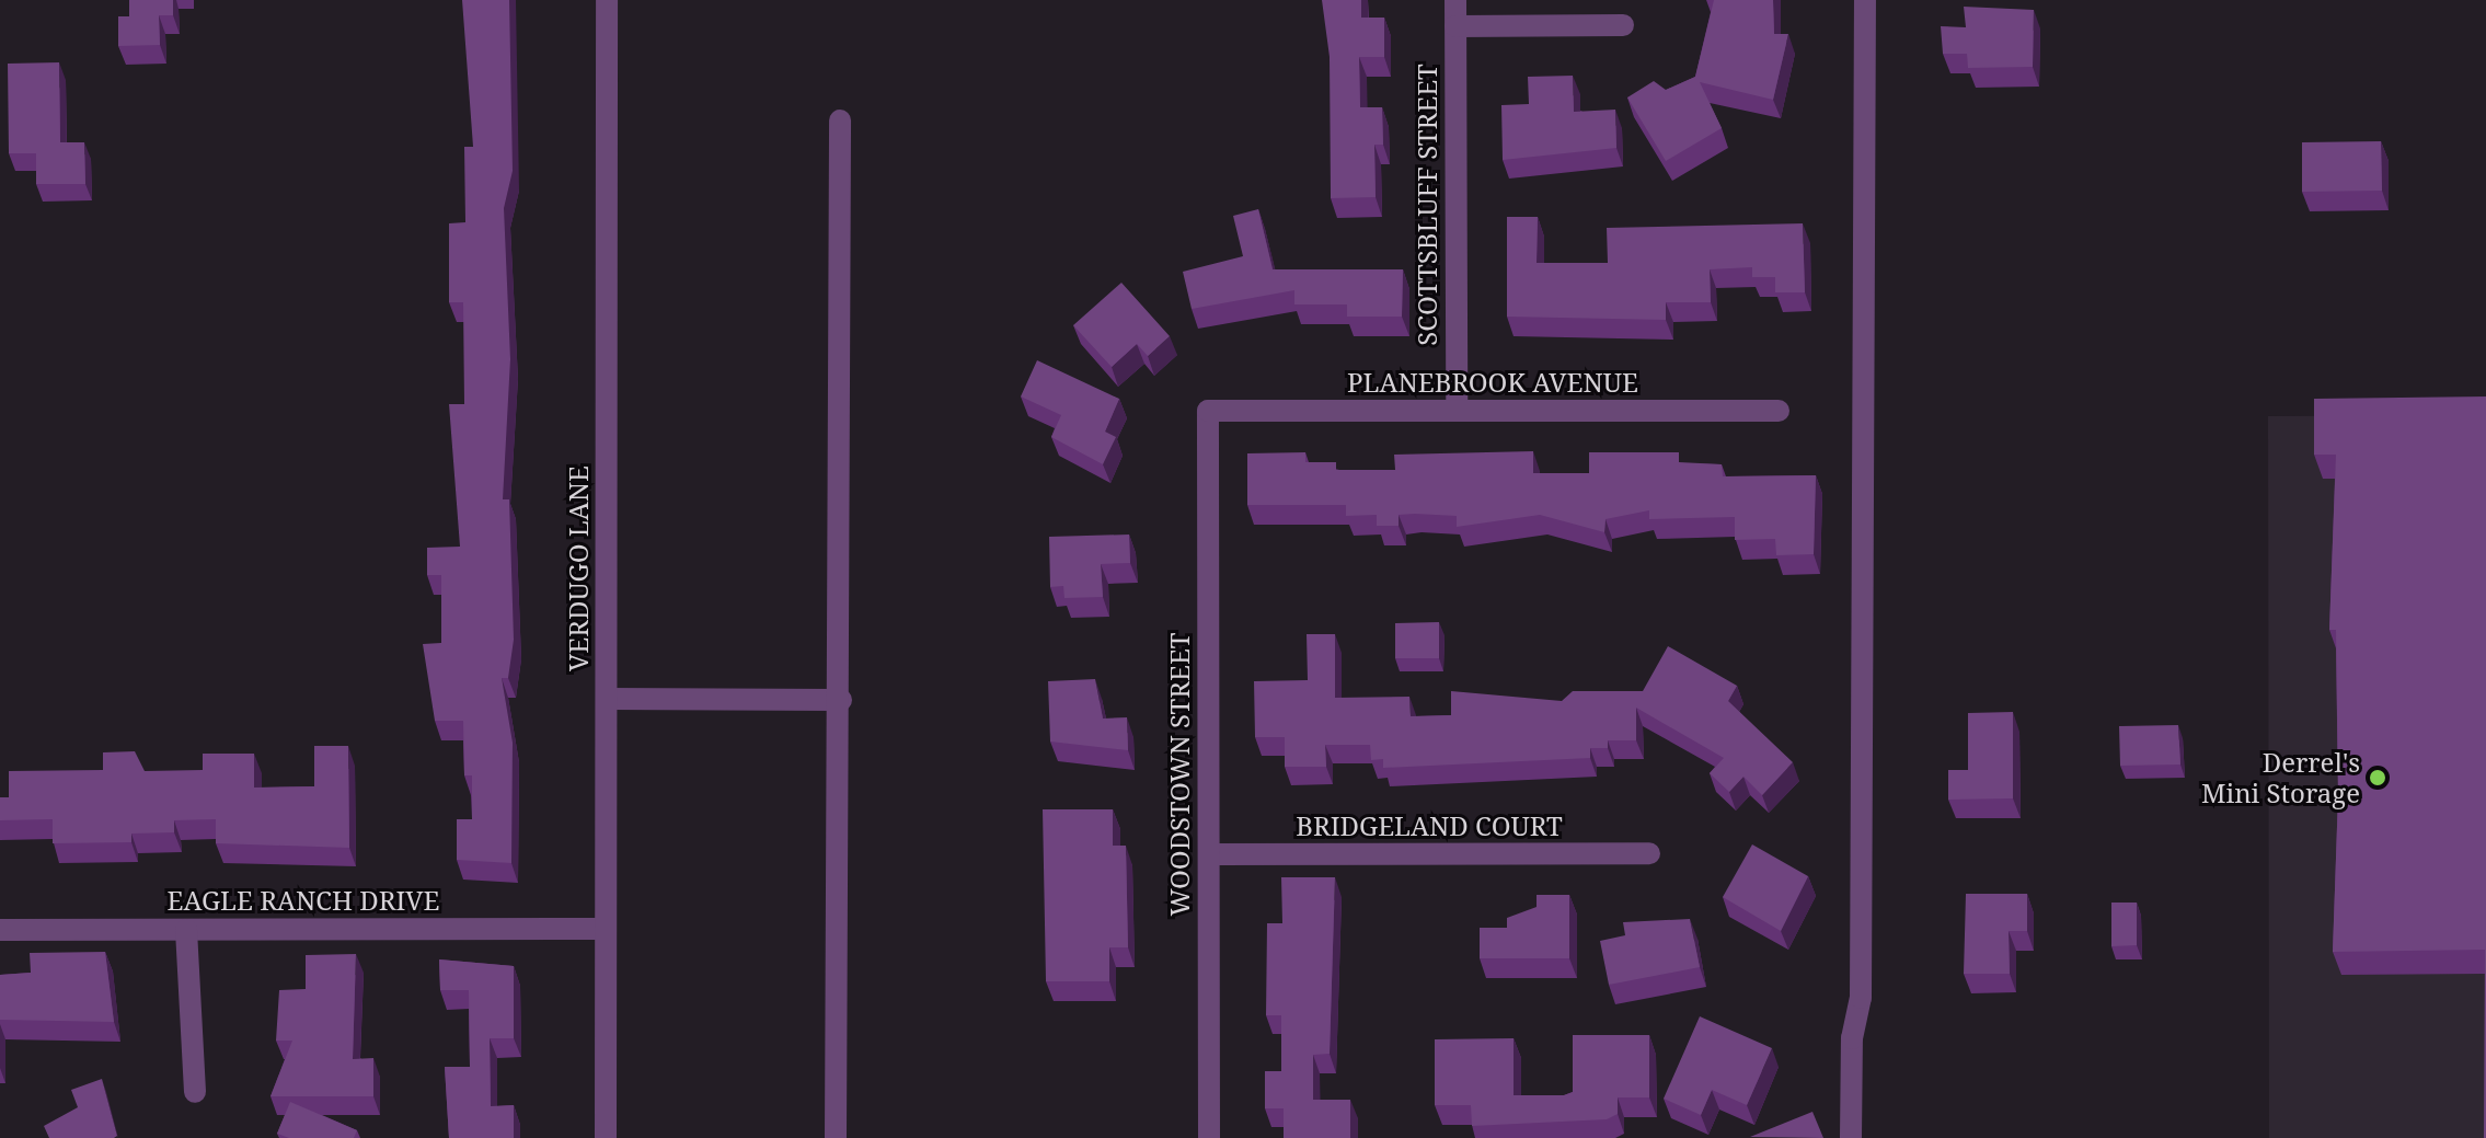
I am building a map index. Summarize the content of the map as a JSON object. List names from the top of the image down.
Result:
{
  "streets": {
    "street": [
      "SCOTTSBLUFF STREET",
      "PLANEBROOK AVENUE",
      "VERDUGO LANE",
      "WOODSTOWN STREET",
      "BRIDGELAND COURT",
      "EAGLE RANCH DRIVE"
    ]
  },
  "crossings": [
    ["SCOTTSBLUFF STREET", "PLANEBROOK AVENUE"],
    ["PLANEBROOK AVENUE", "WOODSTOWN STREET"],
    ["VERDUGO LANE", "EAGLE RANCH DRIVE"],
    ["WOODSTOWN STREET", "BRIDGELAND COURT"]
  ],
  "places": ["Derrel's Mini Storage"]
}
